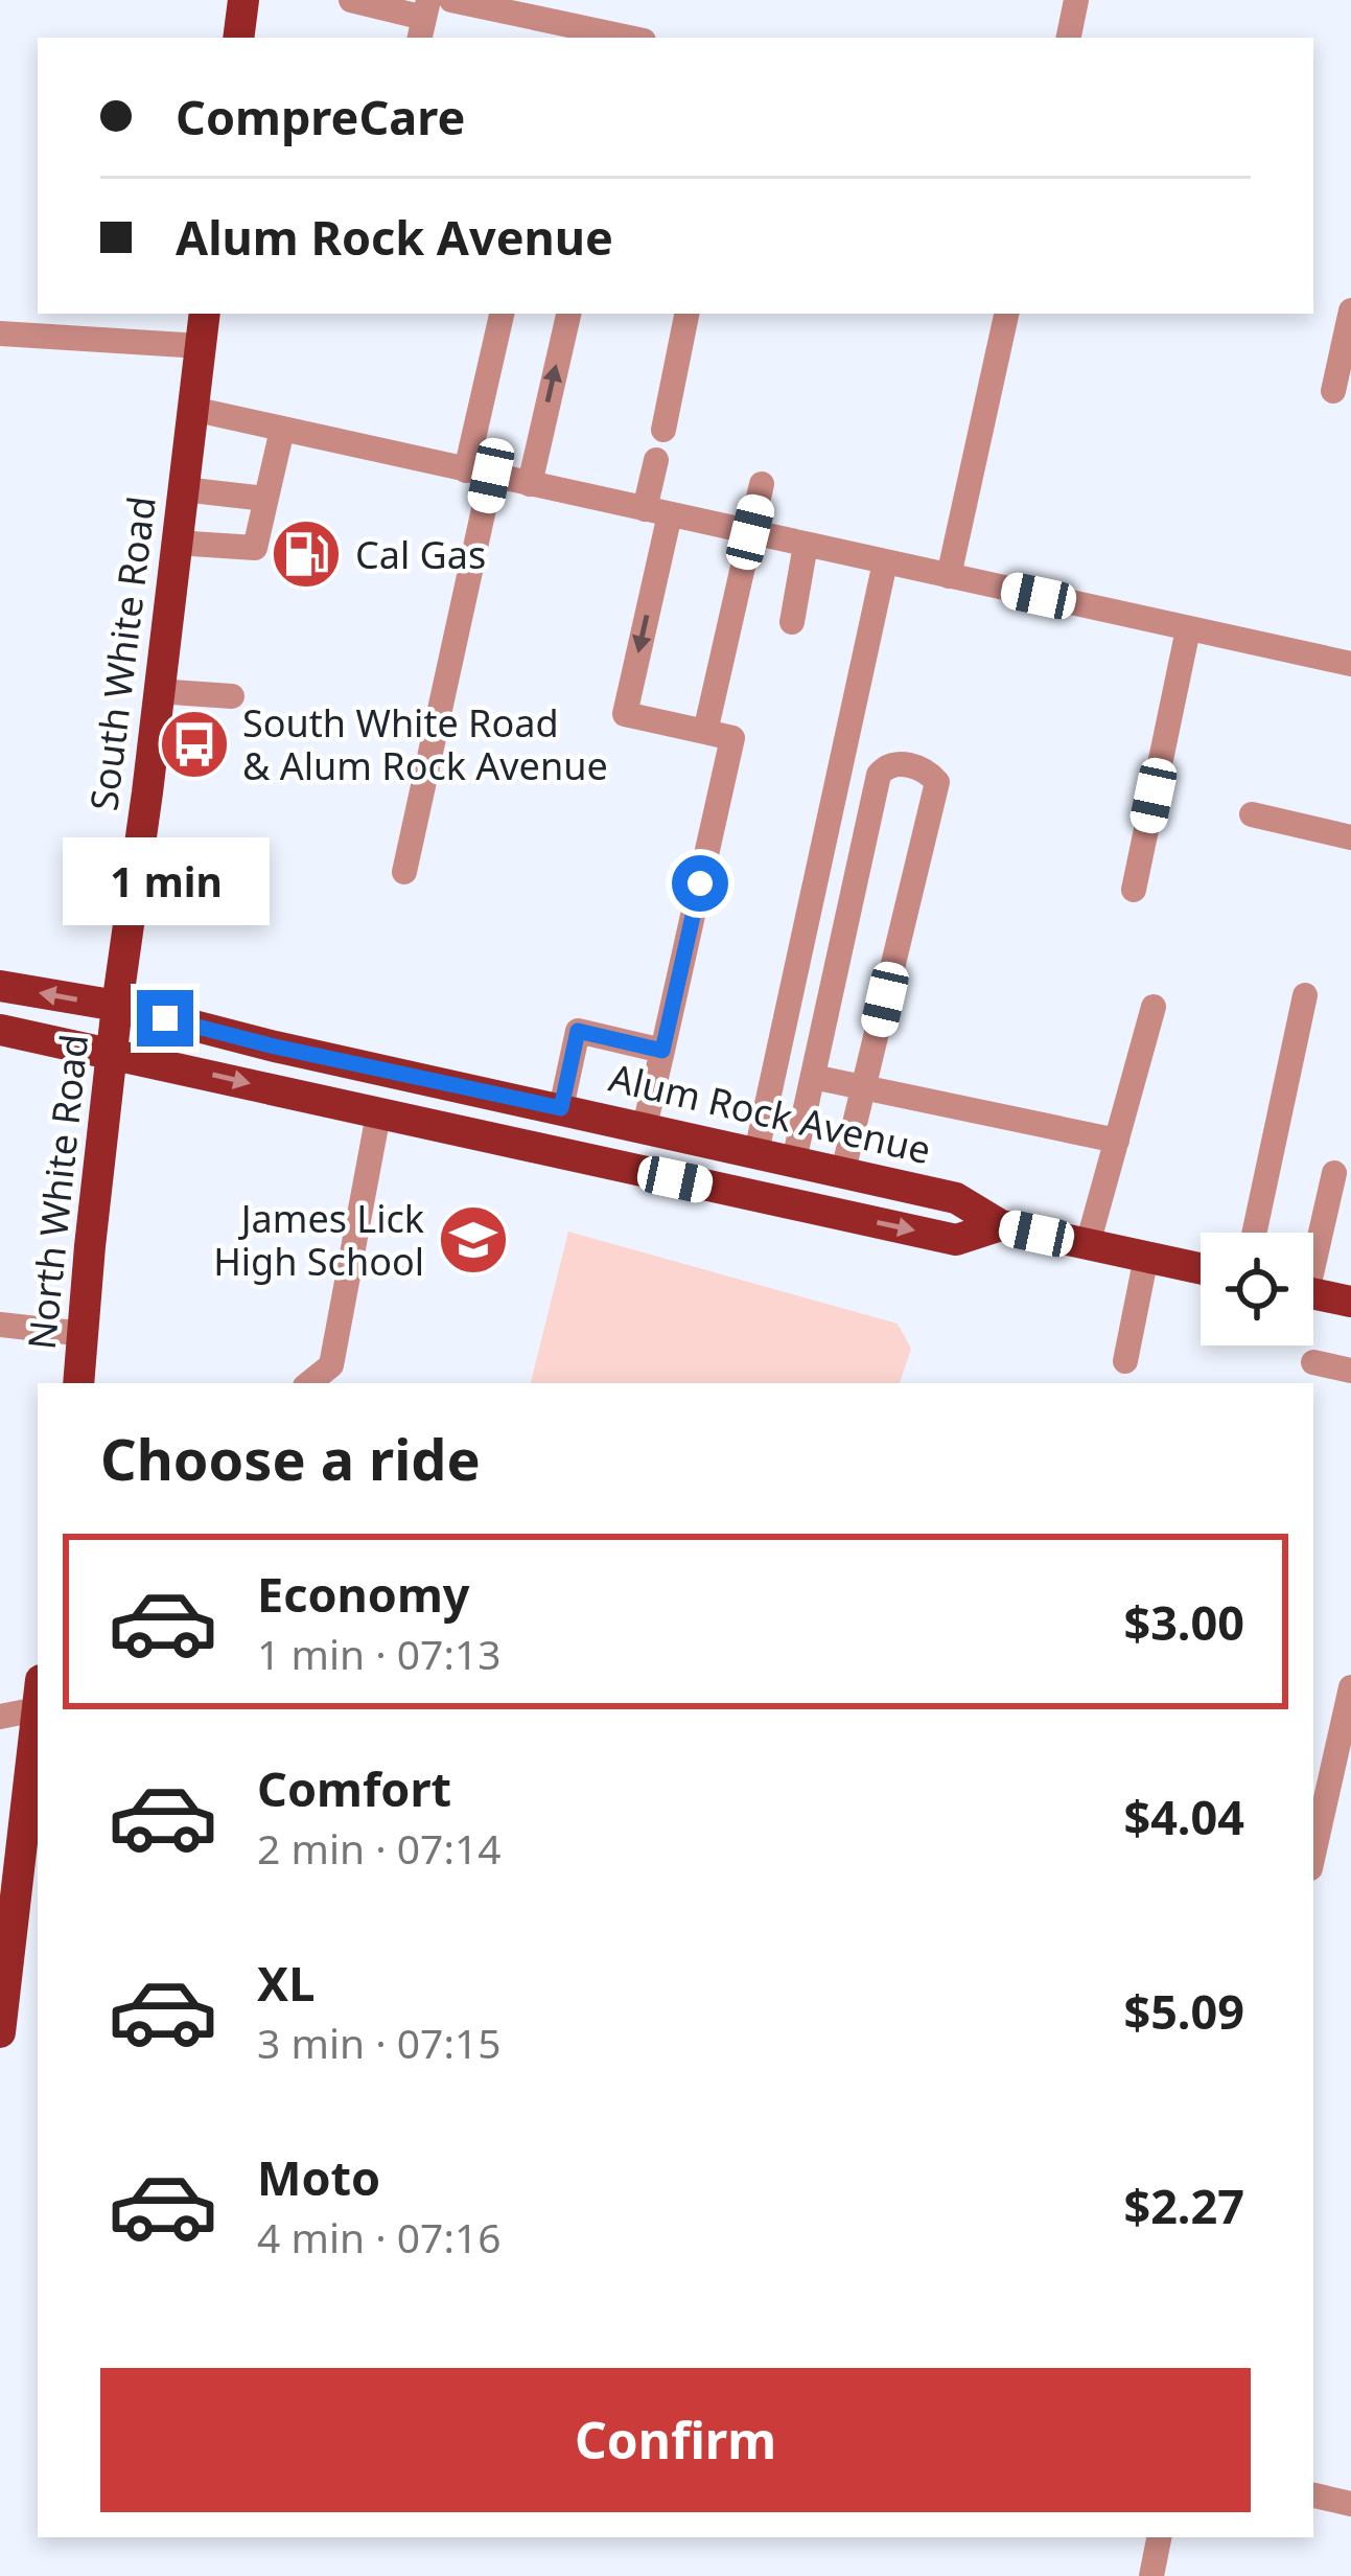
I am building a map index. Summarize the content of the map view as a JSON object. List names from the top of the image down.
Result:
{
  "streets": {
    "main road": ["South White Road", "Alum Rock Avenue", "North White Road"]
  },
  "crossings": [
    ["South White Road", "Alum Rock Avenue"],
    ["South White Road", "North White Road"],
    ["Alum Rock Avenue", "North White Road"]
  ],
  "places": {
    "fuel station": ["Cal Gas"],
    "bus stop": ["South White Road & Alum Rock Avenue"],
    "school or university": ["James Lick High School"]
  },
  "page": {
    "banner": ["CompreCare", "Alum Rock Avenue"],
    "bubble": "1 min",
    "heading": "Choose a ride",
    "list": [
      {
        "name": "Economy",
        "note": "1 min · 07:13",
        "value": "$3.00"
      },
      {
        "name": "Comfort",
        "note": "2 min · 07:14",
        "value": "$4.04"
      },
      {
        "name": "XL",
        "note": "3 min · 07:15",
        "value": "$5.09"
      },
      {
        "name": "Moto",
        "note": "4 min · 07:16",
        "value": "$2.27"
      }
    ],
    "buttons": "Confirm"
  }
}
